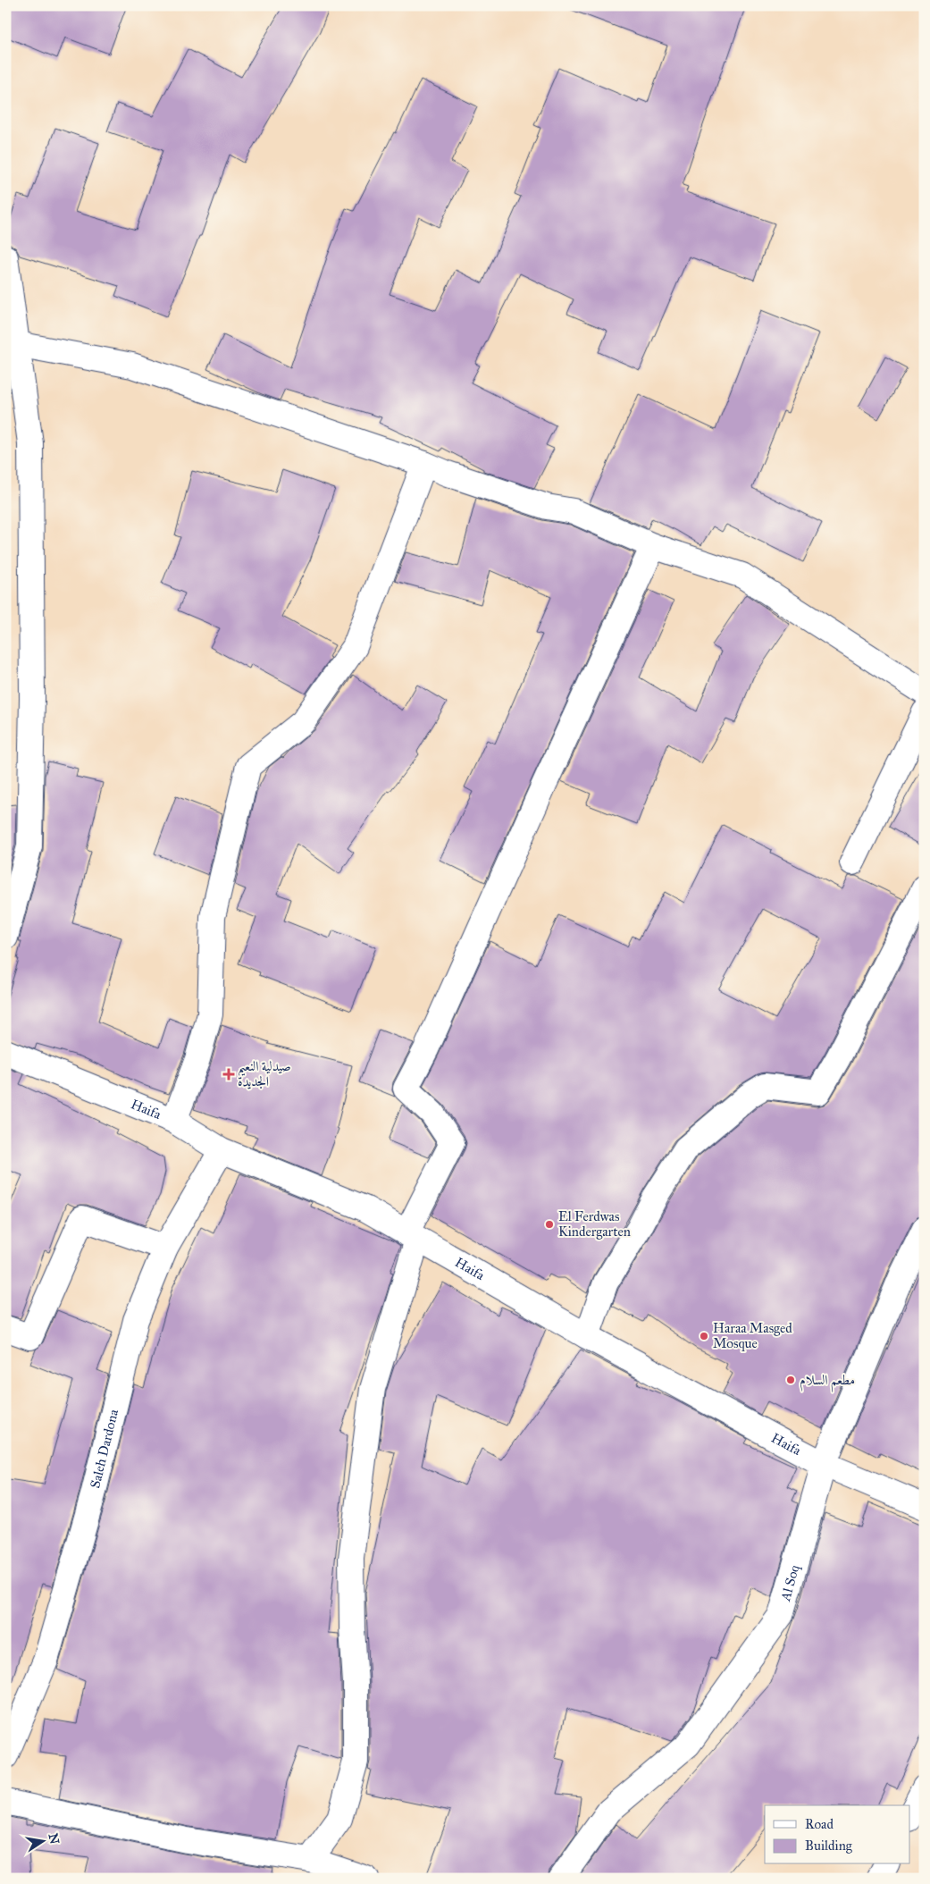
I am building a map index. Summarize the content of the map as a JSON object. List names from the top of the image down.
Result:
{
  "streets": {
    "street": ["Haifa", "Saleh Dardona", "Al Soq"]
  },
  "crossings": [
    ["Haifa", "Saleh Dardona"],
    ["Haifa", "Al Soq"]
  ],
  "places": {
    "health": ["صيدلية النعيم الجديدة"],
    "other": ["El Ferdwas Kindergarten", "Haraa Masged Mosque", "مطعم السلام"]
  },
  "legend": ["Road", "Building"],
  "north": "right"
}
